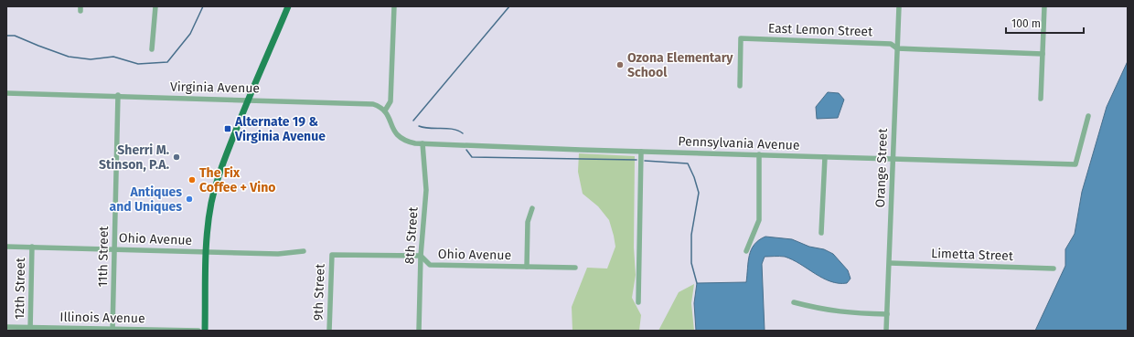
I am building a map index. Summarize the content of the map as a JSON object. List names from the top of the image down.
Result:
{
  "streets": {
    "street": [
      "East Lemon Street",
      "Virginia Avenue",
      "Pennsylvania Avenue",
      "Orange Street",
      "8th Street",
      "Ohio Avenue",
      "Limetta Street",
      "11th Street",
      "12th Street",
      "9th Street",
      "Illinois Avenue"
    ]
  },
  "crossings": [
    ["East Lemon Street", "Orange Street"],
    ["Virginia Avenue", "Pennsylvania Avenue"],
    ["Virginia Avenue", "11th Street"],
    ["Pennsylvania Avenue", "Orange Street"],
    ["Pennsylvania Avenue", "8th Street"],
    ["Orange Street", "Limetta Street"],
    ["8th Street", "Ohio Avenue"],
    ["Ohio Avenue", "11th Street"],
    ["Ohio Avenue", "12th Street"],
    ["Ohio Avenue", "9th Street"],
    ["11th Street", "Illinois Avenue"],
    ["12th Street", "Illinois Avenue"]
  ],
  "places": {
    "other": [
      "Ozona Elementary School",
      "Sherri M. Stinson, P.A.",
      "The Fix Coffee + Vino",
      "Antiques and Uniques"
    ],
    "transit": ["Alternate 19 & Virginia Avenue"]
  },
  "scale_bar": "100 m"
}
